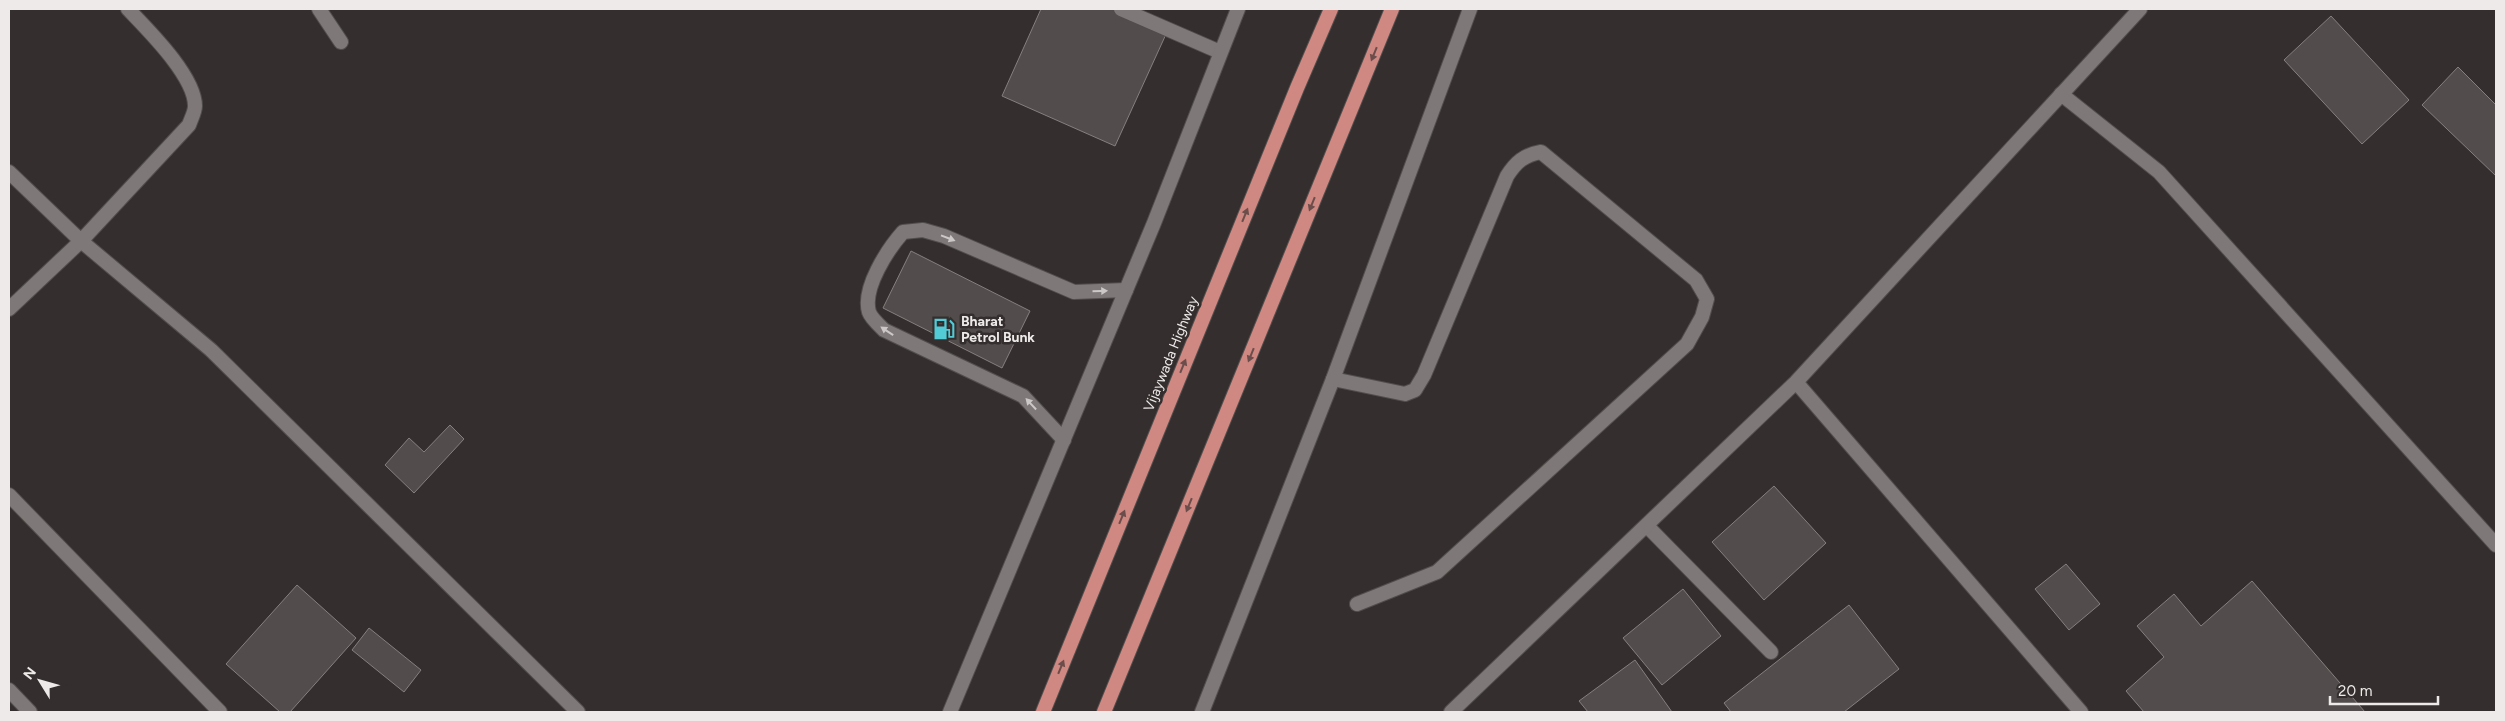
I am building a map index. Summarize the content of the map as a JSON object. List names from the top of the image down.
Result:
{
  "streets": {
    "highway": ["Vijaywada Highway"]
  },
  "places": {
    "fuel station": ["Bharat Petrol Bunk"]
  },
  "scale_bar": "20 m",
  "north": "top left"
}
